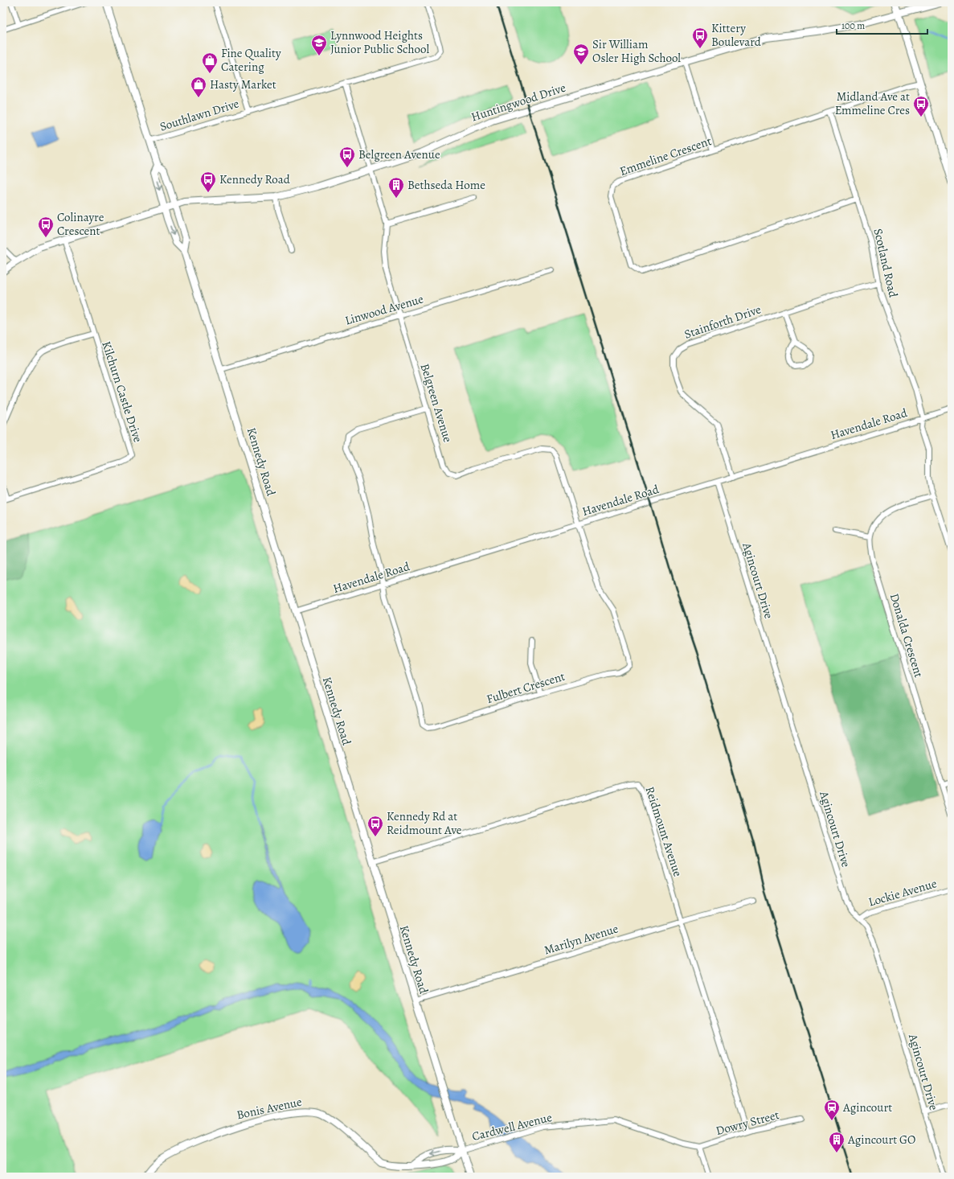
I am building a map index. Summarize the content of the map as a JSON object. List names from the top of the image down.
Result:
{
  "streets": {
    "main road": ["Huntingwood Drive", "Kennedy Road", "Bonis Avenue"],
    "street": [
      "Southlawn Drive",
      "Emmeline Crescent",
      "Scotland Road",
      "Linwood Avenue",
      "Stainforth Drive",
      "Kilchurn Castle Drive",
      "Belgreen Avenue",
      "Havendale Road",
      "Agincourt Drive",
      "Donalda Crescent",
      "Fulbert Crescent",
      "Reidmount Avenue",
      "Lockie Avenue",
      "Marilyn Avenue",
      "Dowry Street",
      "Cardwell Avenue"
    ]
  },
  "crossings": [
    ["Huntingwood Drive", "Kilchurn Castle Drive"],
    ["Huntingwood Drive", "Belgreen Avenue"],
    ["Huntingwood Drive", "Kennedy Road"],
    ["Southlawn Drive", "Belgreen Avenue"],
    ["Southlawn Drive", "Kennedy Road"],
    ["Emmeline Crescent", "Scotland Road"],
    ["Scotland Road", "Stainforth Drive"],
    ["Scotland Road", "Havendale Road"],
    ["Linwood Avenue", "Belgreen Avenue"],
    ["Linwood Avenue", "Kennedy Road"],
    ["Stainforth Drive", "Havendale Road"],
    ["Belgreen Avenue", "Havendale Road"],
    ["Belgreen Avenue", "Fulbert Crescent"],
    ["Havendale Road", "Kennedy Road"],
    ["Havendale Road", "Agincourt Drive"],
    ["Havendale Road", "Fulbert Crescent"],
    ["Kennedy Road", "Reidmount Avenue"],
    ["Kennedy Road", "Marilyn Avenue"],
    ["Kennedy Road", "Bonis Avenue"],
    ["Kennedy Road", "Cardwell Avenue"],
    ["Agincourt Drive", "Lockie Avenue"],
    ["Reidmount Avenue", "Marilyn Avenue"],
    ["Reidmount Avenue", "Dowry Street"],
    ["Bonis Avenue", "Cardwell Avenue"],
    ["Dowry Street", "Cardwell Avenue"]
  ],
  "places": {
    "bus stop": [
      "Kittery Boulevard",
      "Midland Ave at Emmeline Cres",
      "Belgreen Avenue",
      "Kennedy Road",
      "Colinayre Crescent",
      "Kennedy Rd at Reidmount Ave"
    ],
    "school or university": ["Lynnwood Heights Junior Public School", "Sir William Osler High School"],
    "shop": ["Fine Quality Catering", "Hasty Market"],
    "building": ["Bethseda Home", "Agincourt GO"],
    "station": ["Agincourt"]
  },
  "scale_bar": "100 m"
}
